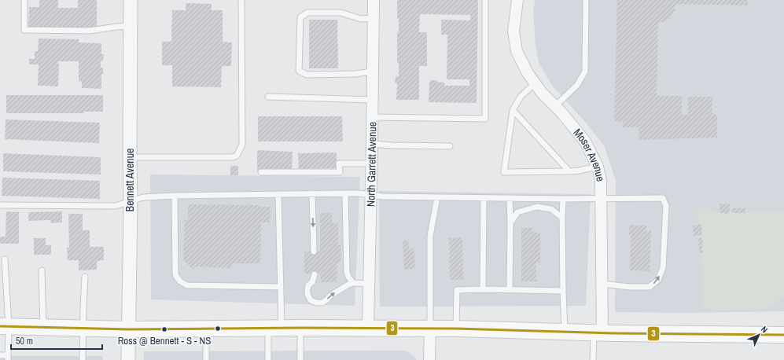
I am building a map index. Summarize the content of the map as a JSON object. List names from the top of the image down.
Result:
{
  "streets": {
    "street": ["Moser Avenue", "North Garrett Avenue", "Bennett Avenue"]
  },
  "places": ["Ross @ Bennett - S - NS"],
  "lines": ["transit line 3"],
  "scale_bar": "50 m",
  "north": "top right"
}
